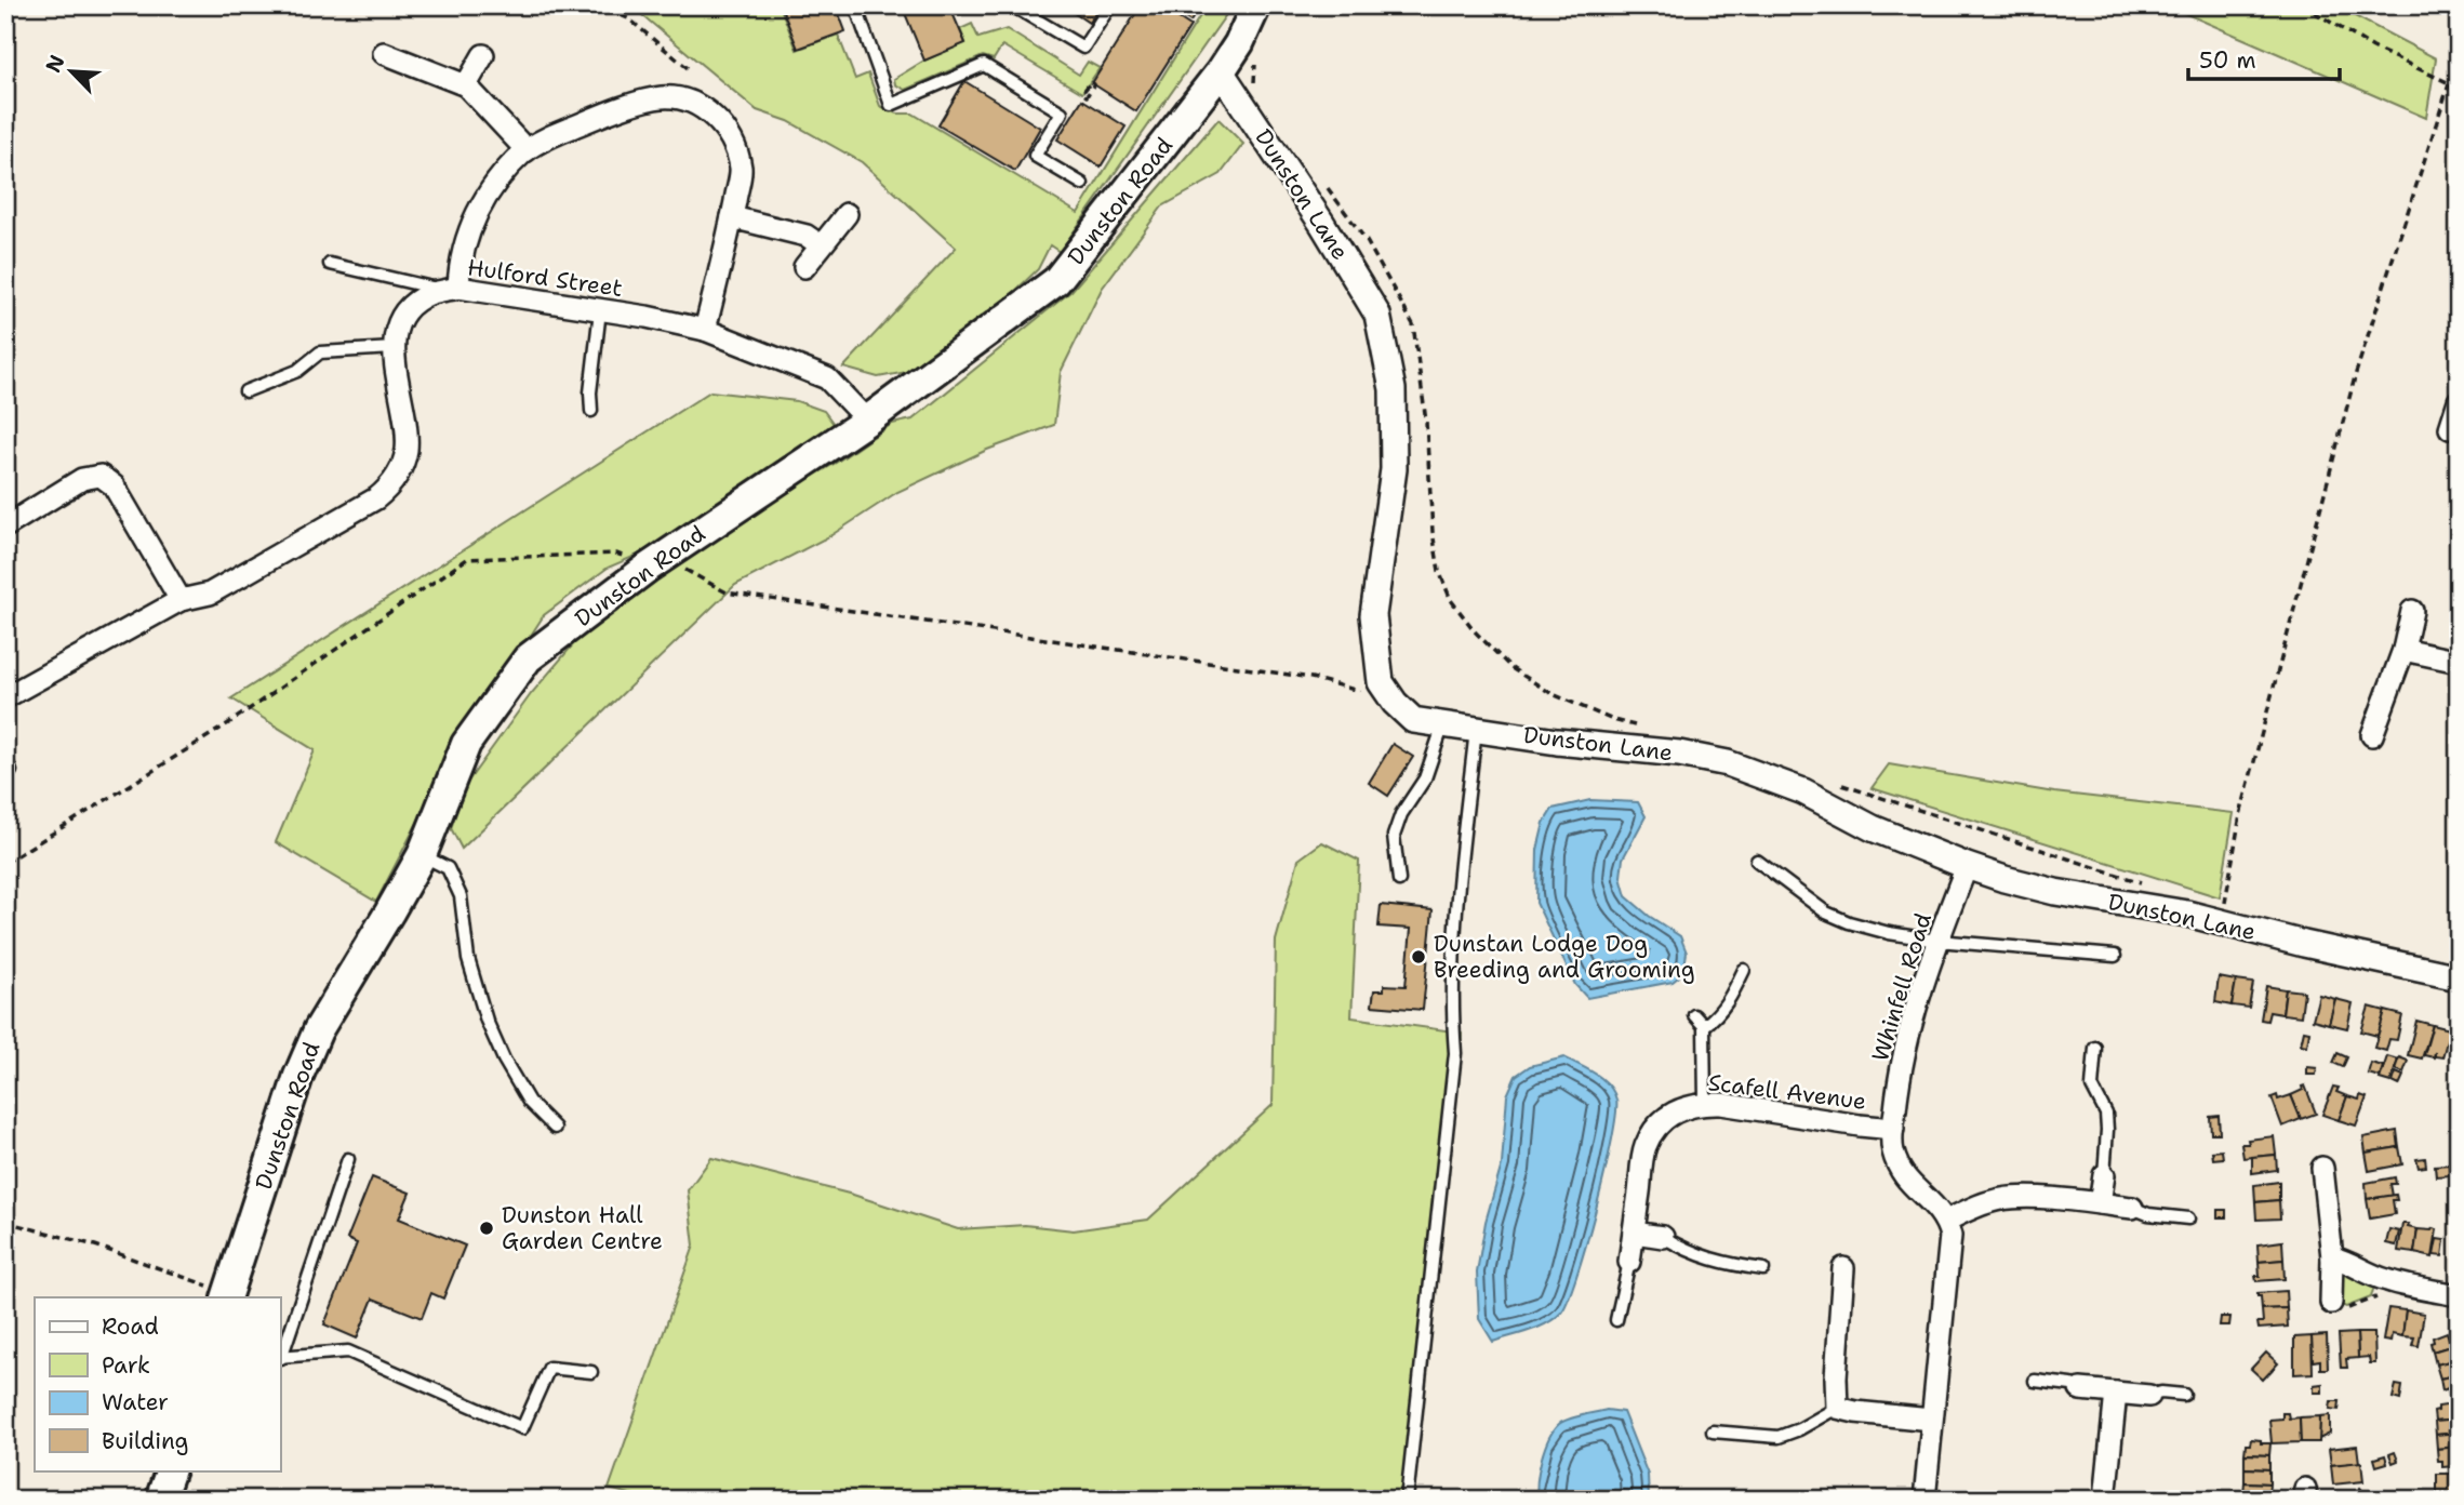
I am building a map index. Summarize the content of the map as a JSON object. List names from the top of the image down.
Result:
{
  "streets": {
    "main road": ["Dunston Road"],
    "street": [
      "Dunston Lane",
      "Hulford Street",
      "Whinfell Road",
      "Scafell Avenue"
    ]
  },
  "crossings": [
    ["Dunston Lane", "Dunston Road"],
    ["Dunston Lane", "Whinfell Road"],
    ["Dunston Road", "Hulford Street"],
    ["Whinfell Road", "Scafell Avenue"]
  ],
  "places": ["Dunstan Lodge Dog Breeding and Grooming", "Dunston Hall Garden Centre"],
  "legend": [
    "Road",
    "Park",
    "Water",
    "Building"
  ],
  "scale_bar": "50 m",
  "north": "top left"
}
